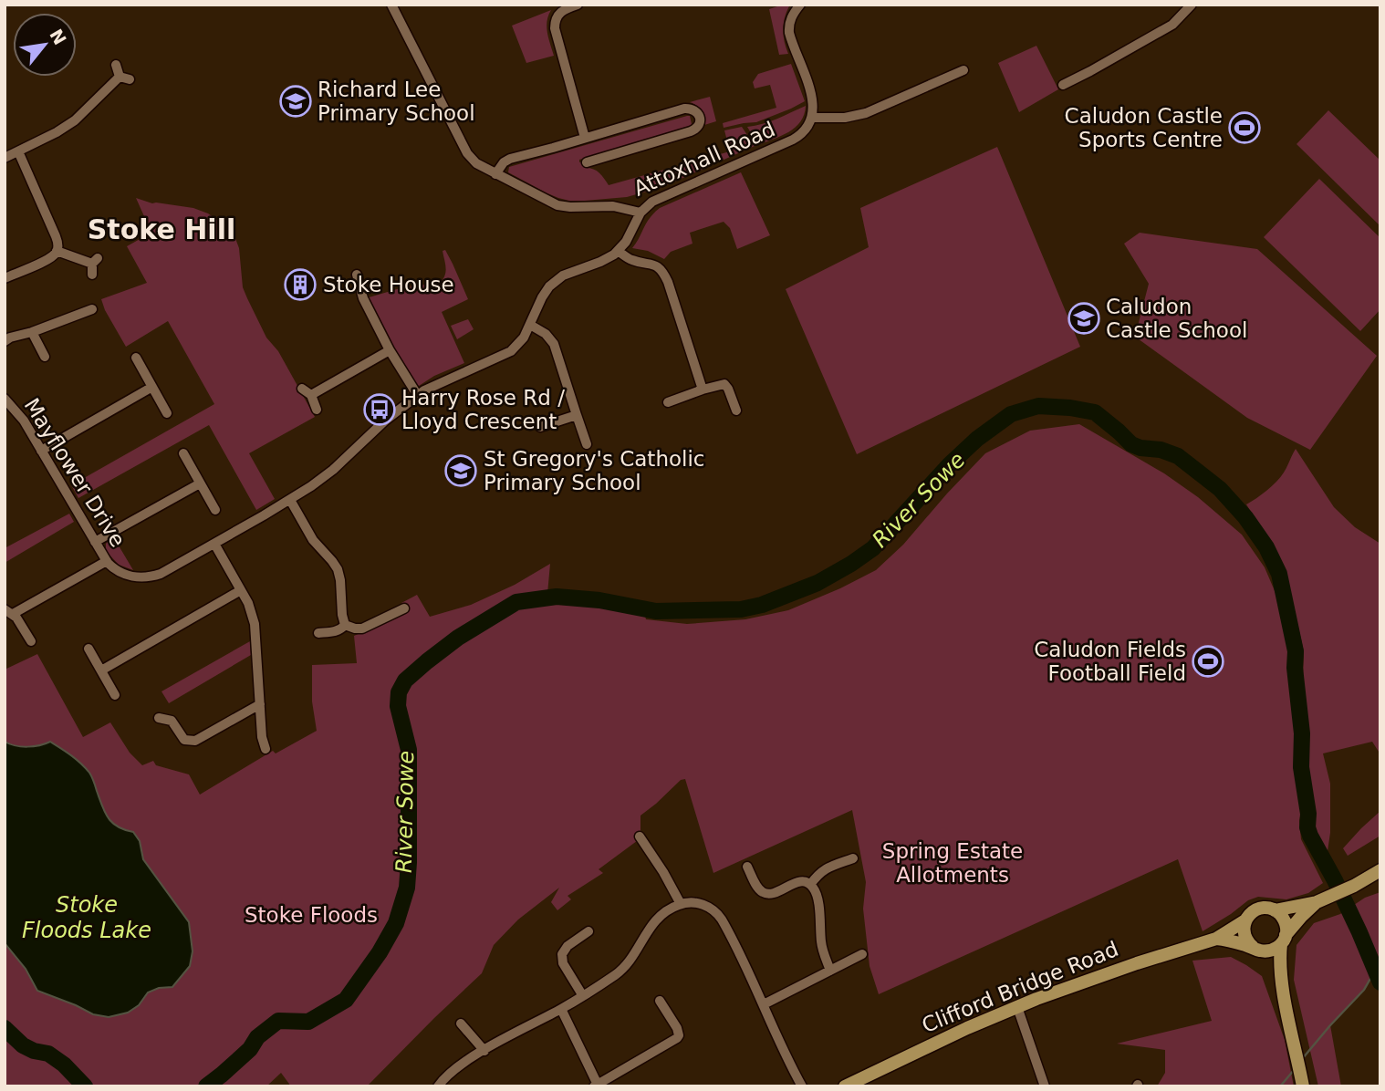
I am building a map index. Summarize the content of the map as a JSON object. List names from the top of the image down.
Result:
{
  "streets": {
    "main road": ["Clifford Bridge Road"],
    "street": ["Attoxhall Road", "Mayflower Drive"]
  },
  "districts": ["Stoke Hill"],
  "water": ["River Sowe", "Stoke Floods Lake"],
  "parks": ["Spring Estate Allotments", "Stoke Floods"],
  "places": {
    "school or university": ["Richard Lee Primary School", "Caludon Castle School", "St Gregory's Catholic Primary School"],
    "sports": ["Caludon Castle Sports Centre", "Caludon Fields Football Field"],
    "building": ["Stoke House"],
    "bus stop": ["Harry Rose Rd / Lloyd Crescent"]
  },
  "north": "top right"
}
